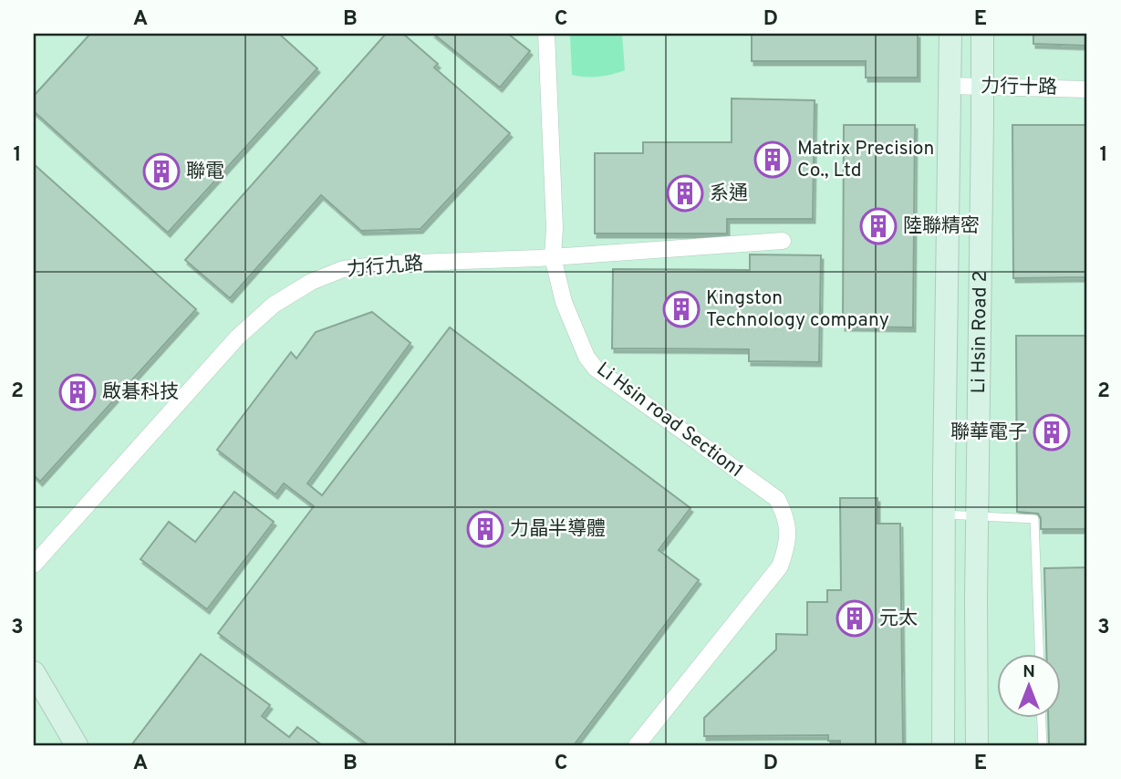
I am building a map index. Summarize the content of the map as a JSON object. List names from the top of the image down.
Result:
{
  "streets": {
    "street": [
      "力行十路",
      "力行九路",
      "Li Hsin Road 2",
      "Li Hsin road Section1"
    ]
  },
  "crossings": [
    ["力行十路", "Li Hsin Road 2"],
    ["力行九路", "Li Hsin road Section1"]
  ],
  "places": {
    "building": [
      "Matrix Precision Co., Ltd",
      "聯電",
      "系通",
      "陸聯精密",
      "Kingston Technology company",
      "啟碁科技",
      "聯華電子",
      "力晶半導體",
      "元太"
    ]
  },
  "north": "top",
  "grid": {
    "columns": [
      "A",
      "B",
      "C",
      "D",
      "E"
    ],
    "rows": ["1", "2", "3"]
  }
}
